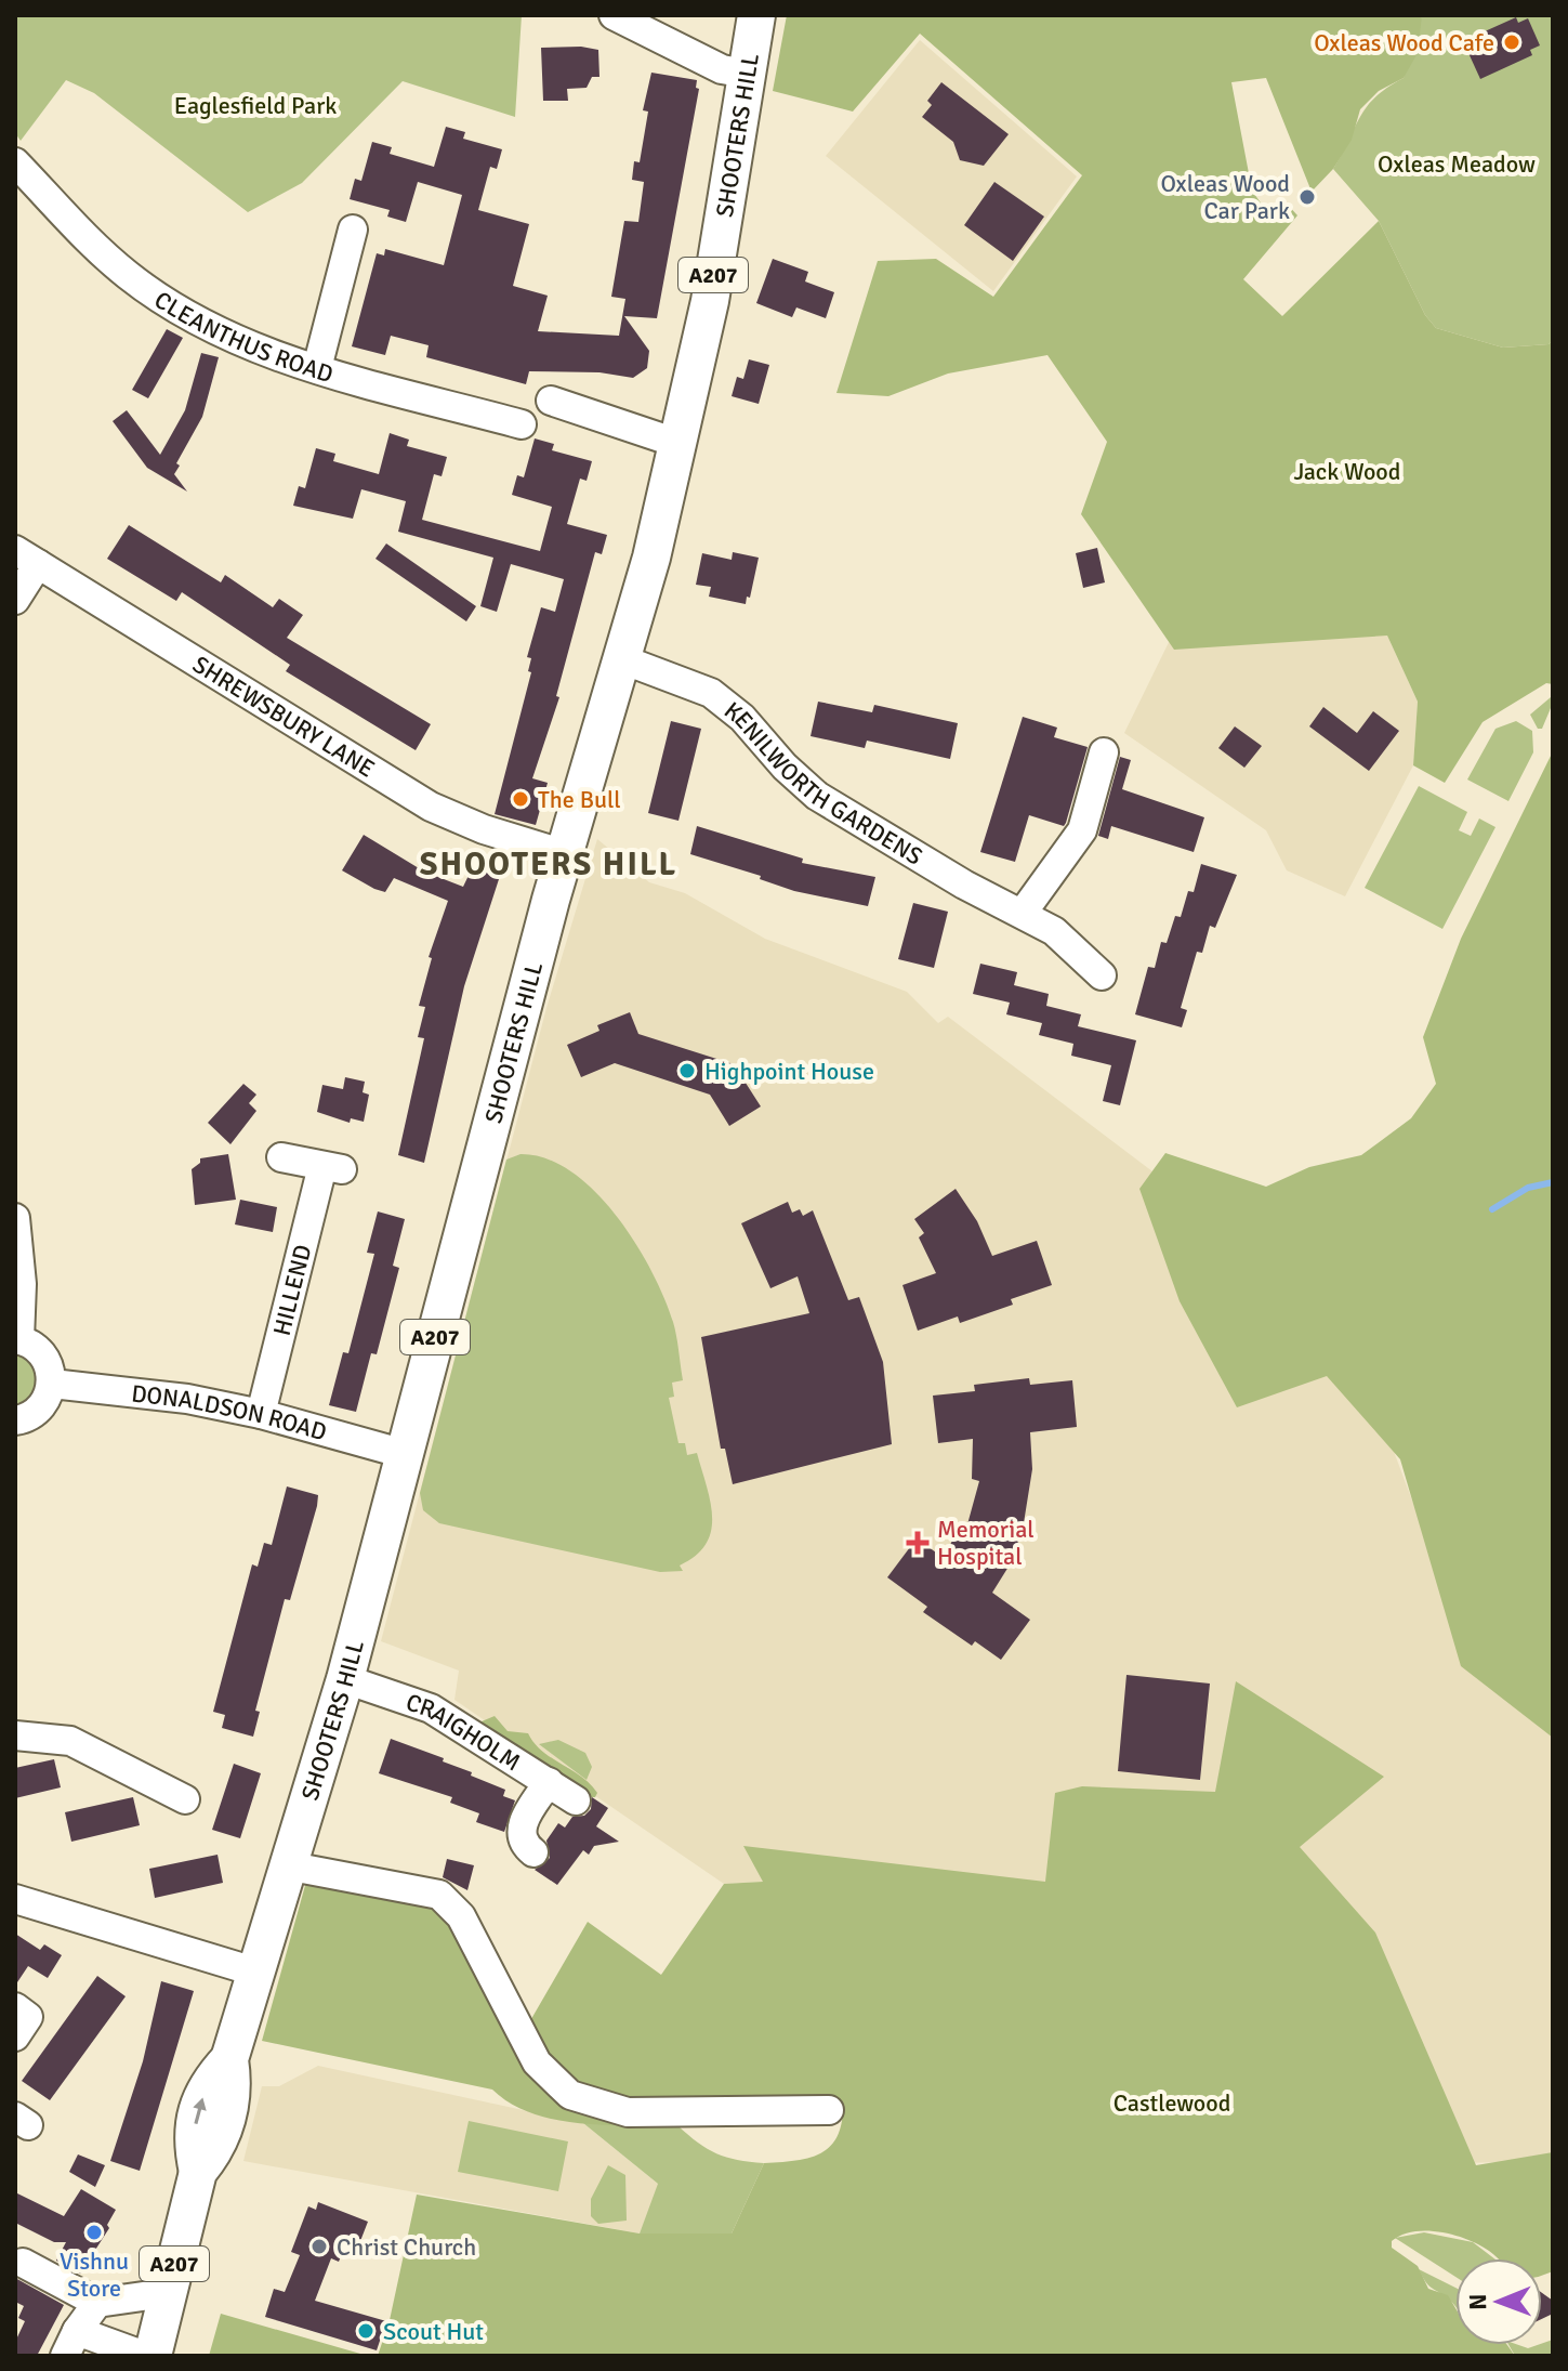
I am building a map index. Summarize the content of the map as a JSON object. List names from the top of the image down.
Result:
{
  "streets": {
    "main road": ["SHOOTERS HILL", "A207"],
    "street": [
      "CLEANTHUS ROAD",
      "SHREWSBURY LANE",
      "KENILWORTH GARDENS",
      "HILLEND",
      "DONALDSON ROAD",
      "CRAIGHOLM"
    ]
  },
  "crossings": [
    ["SHOOTERS HILL", "SHREWSBURY LANE"],
    ["SHOOTERS HILL", "KENILWORTH GARDENS"],
    ["SHOOTERS HILL", "DONALDSON ROAD"],
    ["SHOOTERS HILL", "CRAIGHOLM"],
    ["HILLEND", "DONALDSON ROAD"]
  ],
  "districts": ["SHOOTERS HILL"],
  "parks": [
    "Eaglesfield Park",
    "Oxleas Meadow",
    "Jack Wood",
    "Castlewood"
  ],
  "places": {
    "other": [
      "Oxleas Wood Cafe",
      "Oxleas Wood Car Park",
      "The Bull",
      "Highpoint House",
      "Vishnu Store",
      "Christ Church",
      "Scout Hut"
    ],
    "health": ["Memorial Hospital"]
  },
  "north": "left"
}
